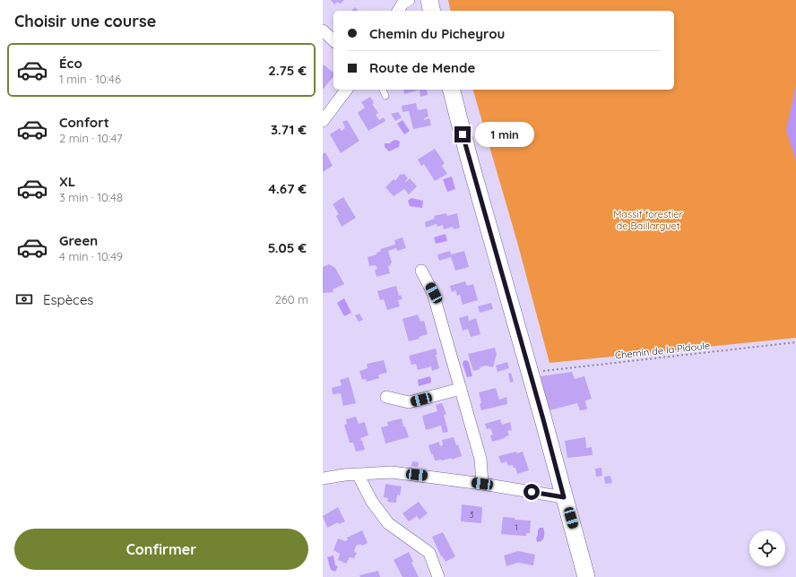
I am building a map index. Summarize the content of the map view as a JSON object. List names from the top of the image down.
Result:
{
  "streets": {
    "path": ["Chemin de la Pidoule"]
  },
  "parks": ["Massif forestier de Baillarguet"],
  "house_numbers": ["3", "1"],
  "page": {
    "heading": "Choisir une course",
    "banner": ["Chemin du Picheyrou", "Route de Mende"],
    "list": [
      {
        "name": "Éco",
        "note": "1 min · 10:46",
        "value": "2.75 €"
      },
      {
        "name": "Confort",
        "note": "2 min · 10:47",
        "value": "3.71 €"
      },
      {
        "name": "XL",
        "note": "3 min · 10:48",
        "value": "4.67 €"
      },
      {
        "name": "Green",
        "note": "4 min · 10:49",
        "value": "5.05 €"
      }
    ],
    "bubble": "1 min",
    "pay": ["Espèces", "260 m"],
    "buttons": "Confirmer"
  }
}
